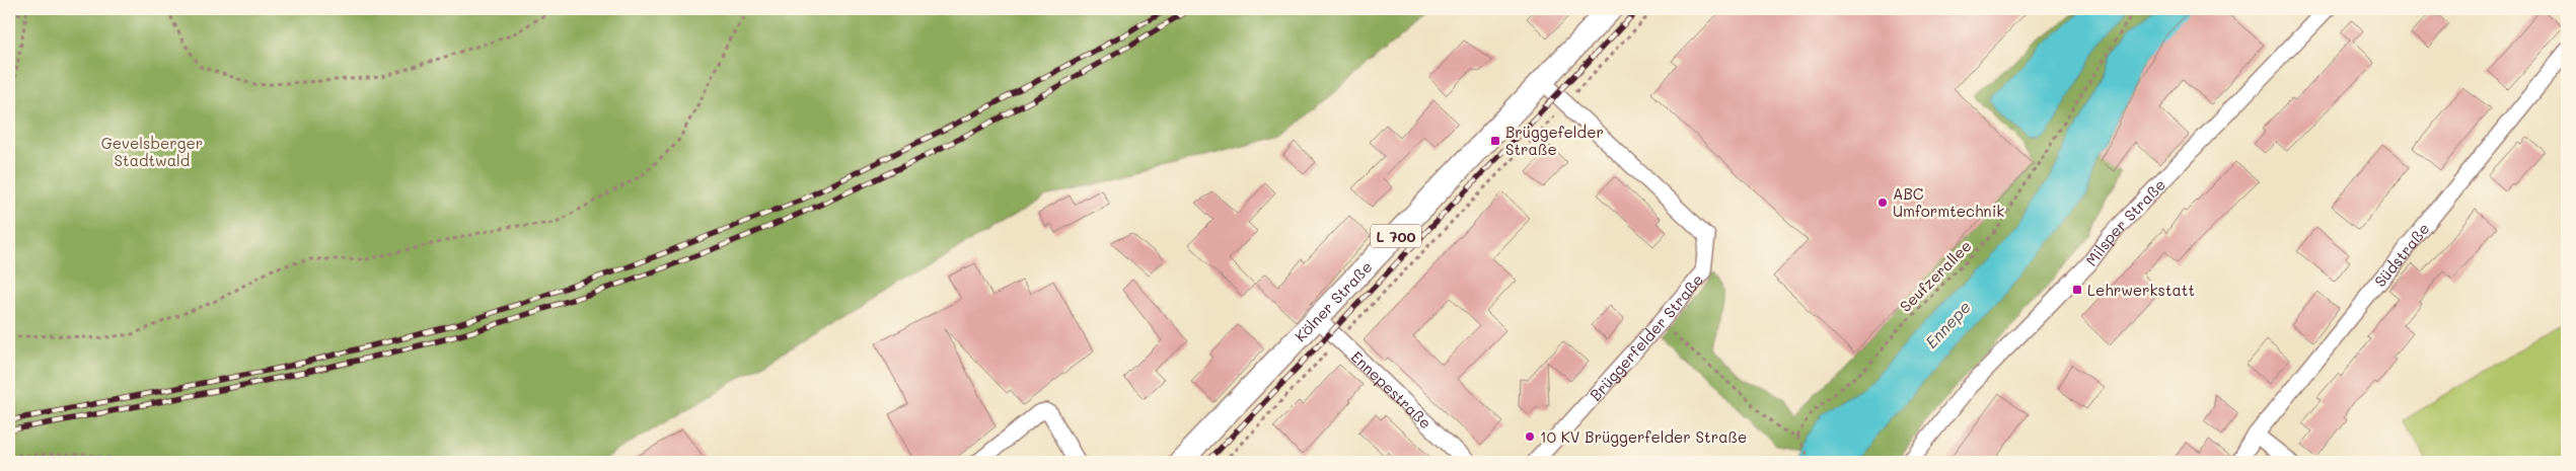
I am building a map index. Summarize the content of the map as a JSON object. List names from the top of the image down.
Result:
{
  "streets": {
    "main road": ["L 700", "Kölner Straße"],
    "street": [
      "Milsper Straße",
      "Südstraße",
      "Brüggerfelder Straße",
      "Ennepestraße"
    ],
    "path": ["Seufzerallee"]
  },
  "crossings": [
    ["Kölner Straße", "Brüggerfelder Straße"],
    ["Kölner Straße", "Ennepestraße"]
  ],
  "water": ["Ennepe"],
  "parks": ["Gevelsberger Stadtwald"],
  "places": {
    "transit": ["Brüggefelder Straße", "Lehrwerkstatt"],
    "other": ["ABC Umformtechnik", "10 KV Brüggerfelder Straße"]
  }
}
